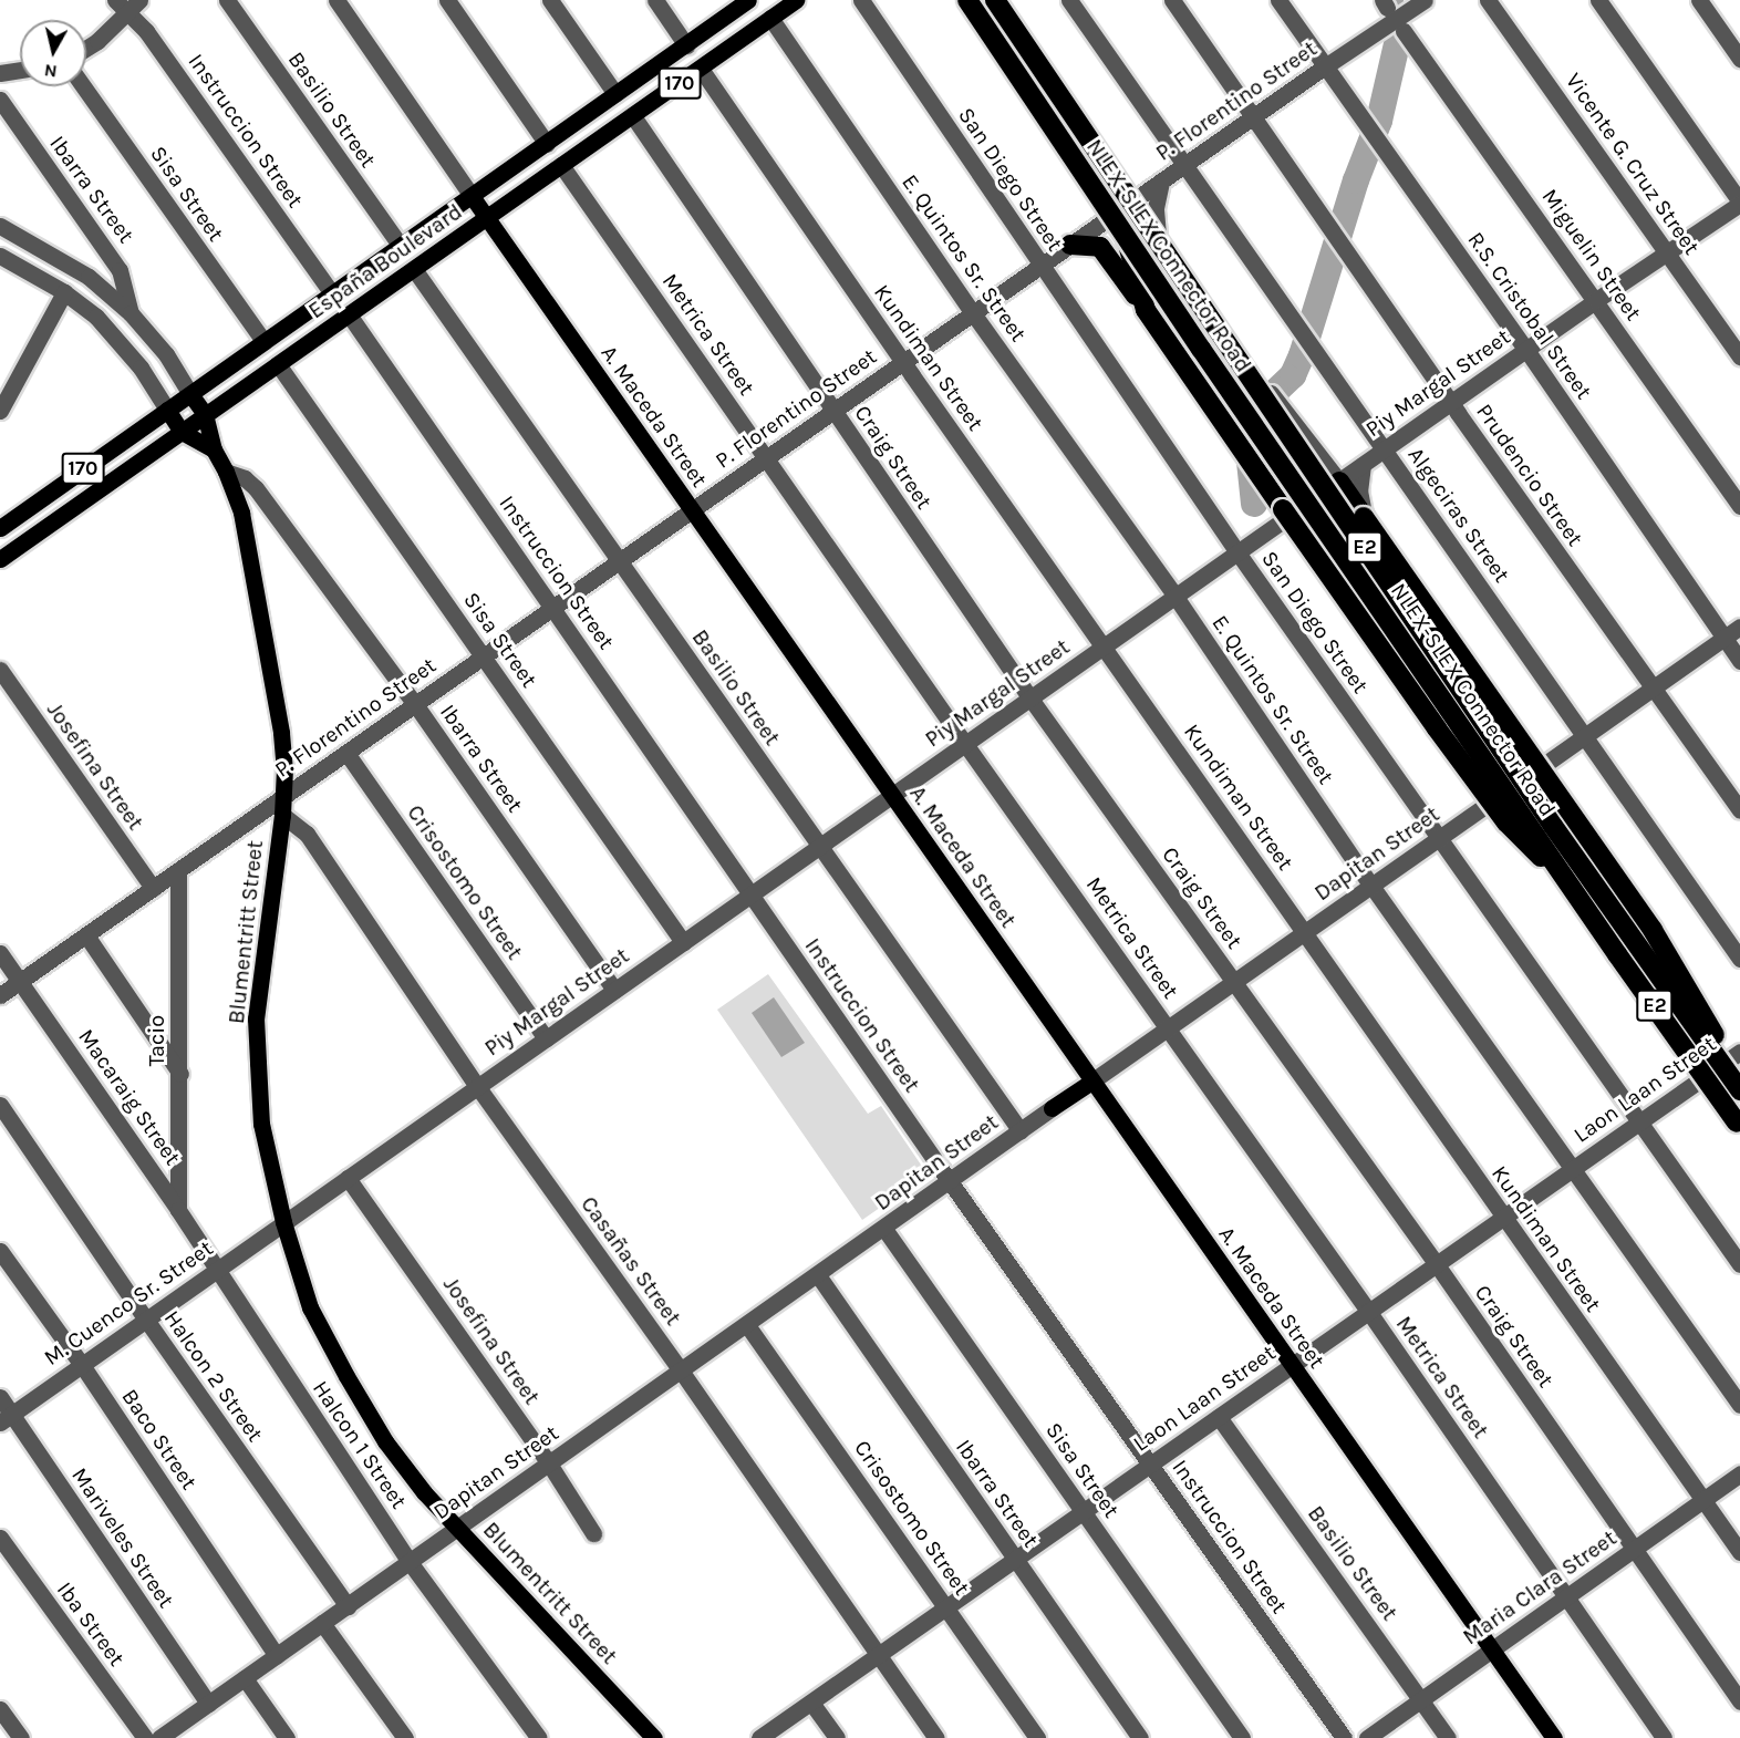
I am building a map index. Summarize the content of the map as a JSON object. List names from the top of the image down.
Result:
{
  "streets": {
    "highway": ["NLEX-SLEX Connector Road", "E2"],
    "main road": [
      "170",
      "España Boulevard",
      "A. Maceda Street",
      "Dapitan Street",
      "Blumentritt Street"
    ],
    "street": [
      "P. Florentino Street",
      "Basilio Street",
      "Instruccion Street",
      "Vicente G. Cruz Street",
      "San Diego Street",
      "Ibarra Street",
      "Sisa Street",
      "Miguelin Street",
      "E. Quintos Sr. Street",
      "R.S. Cristobal Street",
      "Metrica Street",
      "Kundiman Street",
      "Piy Margal Street",
      "Craig Street",
      "Prudencio Street",
      "Algeciras Street",
      "Josefina Street",
      "Crisostomo Street",
      "Tacio",
      "Laon Laan Street",
      "Macaraig Street",
      "Casañas Street",
      "M. Cuenco Sr. Street",
      "Halcon 2 Street",
      "Baco Street",
      "Halcon 1 Street",
      "Mariveles Street",
      "Maria Clara Street",
      "Iba Street"
    ]
  },
  "crossings": [
    ["P. Florentino Street", "Basilio Street"],
    ["P. Florentino Street", "Instruccion Street"],
    ["P. Florentino Street", "San Diego Street"],
    ["P. Florentino Street", "Ibarra Street"],
    ["P. Florentino Street", "Sisa Street"],
    ["P. Florentino Street", "E. Quintos Sr. Street"],
    ["P. Florentino Street", "R.S. Cristobal Street"],
    ["P. Florentino Street", "Metrica Street"],
    ["P. Florentino Street", "Kundiman Street"],
    ["P. Florentino Street", "A. Maceda Street"],
    ["P. Florentino Street", "Craig Street"],
    ["P. Florentino Street", "Prudencio Street"],
    ["P. Florentino Street", "Algeciras Street"],
    ["P. Florentino Street", "Josefina Street"],
    ["P. Florentino Street", "Crisostomo Street"],
    ["P. Florentino Street", "Blumentritt Street"],
    ["P. Florentino Street", "Tacio"],
    ["P. Florentino Street", "Macaraig Street"],
    ["Basilio Street", "España Boulevard"],
    ["Basilio Street", "Piy Margal Street"],
    ["Basilio Street", "Dapitan Street"],
    ["Basilio Street", "Laon Laan Street"],
    ["Basilio Street", "Maria Clara Street"],
    ["Instruccion Street", "España Boulevard"],
    ["Instruccion Street", "Piy Margal Street"],
    ["Instruccion Street", "Dapitan Street"],
    ["Instruccion Street", "Laon Laan Street"],
    ["Vicente G. Cruz Street", "Piy Margal Street"],
    ["San Diego Street", "Piy Margal Street"],
    ["San Diego Street", "Dapitan Street"],
    ["San Diego Street", "Laon Laan Street"],
    ["Ibarra Street", "Piy Margal Street"],
    ["Ibarra Street", "Dapitan Street"],
    ["Ibarra Street", "Blumentritt Street"],
    ["Ibarra Street", "Laon Laan Street"],
    ["Sisa Street", "España Boulevard"],
    ["Sisa Street", "Piy Margal Street"],
    ["Sisa Street", "Dapitan Street"],
    ["Sisa Street", "Laon Laan Street"],
    ["Miguelin Street", "Piy Margal Street"],
    ["E. Quintos Sr. Street", "España Boulevard"],
    ["E. Quintos Sr. Street", "Piy Margal Street"],
    ["E. Quintos Sr. Street", "Dapitan Street"],
    ["E. Quintos Sr. Street", "Laon Laan Street"],
    ["España Boulevard", "Metrica Street"],
    ["España Boulevard", "Kundiman Street"],
    ["España Boulevard", "A. Maceda Street"],
    ["España Boulevard", "Craig Street"],
    ["España Boulevard", "Blumentritt Street"],
    ["R.S. Cristobal Street", "Piy Margal Street"],
    ["R.S. Cristobal Street", "Dapitan Street"],
    ["Metrica Street", "Piy Margal Street"],
    ["Metrica Street", "Dapitan Street"],
    ["Metrica Street", "Laon Laan Street"],
    ["Metrica Street", "Maria Clara Street"],
    ["Kundiman Street", "Piy Margal Street"],
    ["Kundiman Street", "Dapitan Street"],
    ["Kundiman Street", "Laon Laan Street"],
    ["Kundiman Street", "Maria Clara Street"],
    ["Piy Margal Street", "A. Maceda Street"],
    ["Piy Margal Street", "Craig Street"],
    ["Piy Margal Street", "Prudencio Street"],
    ["Piy Margal Street", "Algeciras Street"],
    ["Piy Margal Street", "Josefina Street"],
    ["Piy Margal Street", "Crisostomo Street"],
    ["Piy Margal Street", "Blumentritt Street"],
    ["Piy Margal Street", "Casañas Street"],
    ["Piy Margal Street", "M. Cuenco Sr. Street"],
    ["A. Maceda Street", "Dapitan Street"],
    ["A. Maceda Street", "Laon Laan Street"],
    ["A. Maceda Street", "Maria Clara Street"],
    ["Craig Street", "Dapitan Street"],
    ["Craig Street", "Laon Laan Street"],
    ["Craig Street", "Maria Clara Street"],
    ["Prudencio Street", "Dapitan Street"],
    ["Algeciras Street", "Dapitan Street"],
    ["Josefina Street", "Dapitan Street"],
    ["Dapitan Street", "Crisostomo Street"],
    ["Dapitan Street", "Blumentritt Street"],
    ["Dapitan Street", "Casañas Street"],
    ["Dapitan Street", "Halcon 2 Street"],
    ["Dapitan Street", "Baco Street"],
    ["Dapitan Street", "Halcon 1 Street"],
    ["Dapitan Street", "Mariveles Street"],
    ["Crisostomo Street", "Laon Laan Street"],
    ["Blumentritt Street", "Casañas Street"],
    ["Blumentritt Street", "M. Cuenco Sr. Street"],
    ["Tacio", "Macaraig Street"],
    ["Laon Laan Street", "Casañas Street"],
    ["Macaraig Street", "M. Cuenco Sr. Street"],
    ["Macaraig Street", "Halcon 1 Street"],
    ["M. Cuenco Sr. Street", "Halcon 2 Street"],
    ["M. Cuenco Sr. Street", "Baco Street"],
    ["M. Cuenco Sr. Street", "Halcon 1 Street"],
    ["M. Cuenco Sr. Street", "Mariveles Street"]
  ],
  "north": "bottom"
}
